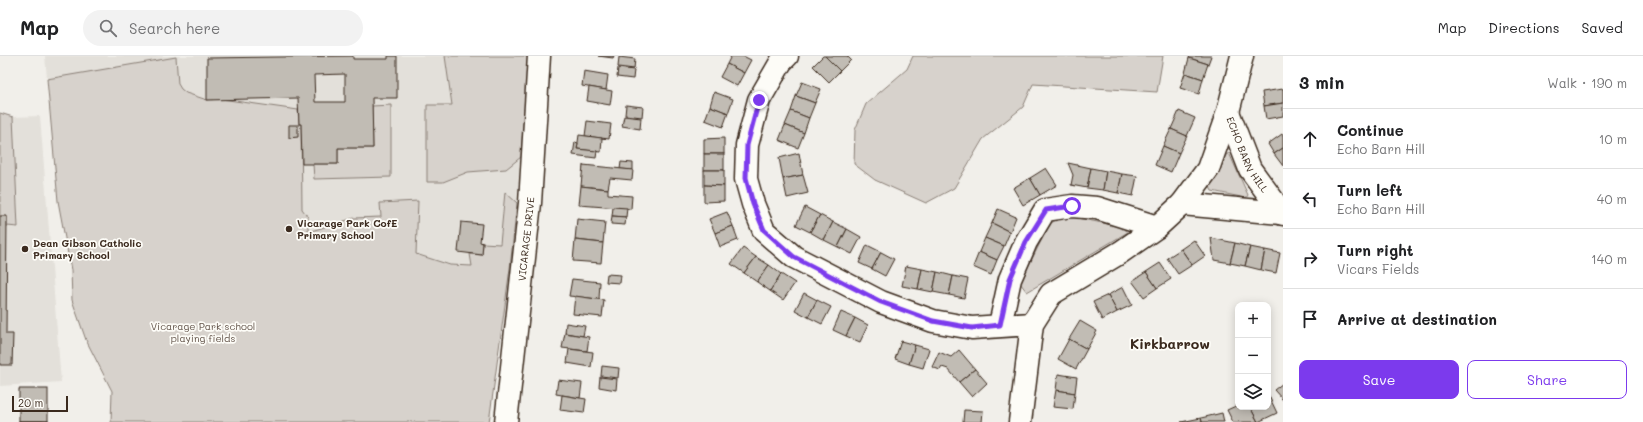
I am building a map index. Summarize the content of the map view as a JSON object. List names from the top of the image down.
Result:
{
  "streets": {
    "street": ["ECHO BARN HILL", "VICARAGE DRIVE"]
  },
  "districts": ["Kirkbarrow"],
  "parks": ["Vicarage Park school playing fields"],
  "places": ["Vicarage Park CofE Primary School", "Dean Gibson Catholic Primary School"],
  "scale_bar": "20 m",
  "page": {
    "header": "Map",
    "search": "Search here",
    "nav": ["Map", "Directions", "Saved"],
    "heading": ["3 min", "Walk · 190 m"],
    "list": [
      ["Continue", "Echo Barn Hill", "10 m"],
      ["Turn left", "Echo Barn Hill", "40 m"],
      ["Turn right", "Vicars Fields", "140 m"],
      "Arrive at destination"
    ],
    "map_buttons": ["+", "−"],
    "buttons": ["Save", "Share"],
    "scale": "20 m"
  }
}
